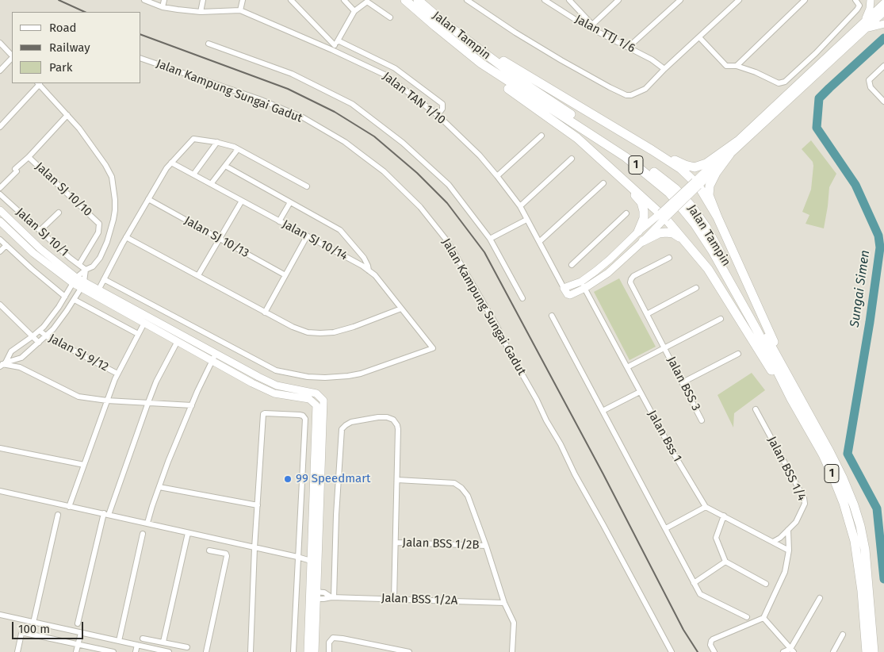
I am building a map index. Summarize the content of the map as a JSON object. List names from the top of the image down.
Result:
{
  "streets": {
    "highway": ["Jalan Tampin", "1"],
    "street": [
      "Jalan TTJ 1/6",
      "Jalan Kampung Sungai Gadut",
      "Jalan TAN 1/10",
      "Jalan SJ 10/10",
      "Jalan SJ 10/1",
      "Jalan SJ 10/13",
      "Jalan SJ 10/14",
      "Jalan SJ 9/12",
      "Jalan BSS 3",
      "Jalan Bss 1",
      "Jalan BSS 1/4",
      "Jalan BSS 1/2B",
      "Jalan BSS 1/2A"
    ]
  },
  "crossings": [
    ["Jalan Tampin", "1"],
    ["Jalan SJ 10/10", "Jalan SJ 10/1"]
  ],
  "water": ["Sungai Simen"],
  "places": ["99 Speedmart"],
  "legend": ["Road", "Railway", "Park"],
  "scale_bar": "100 m"
}
